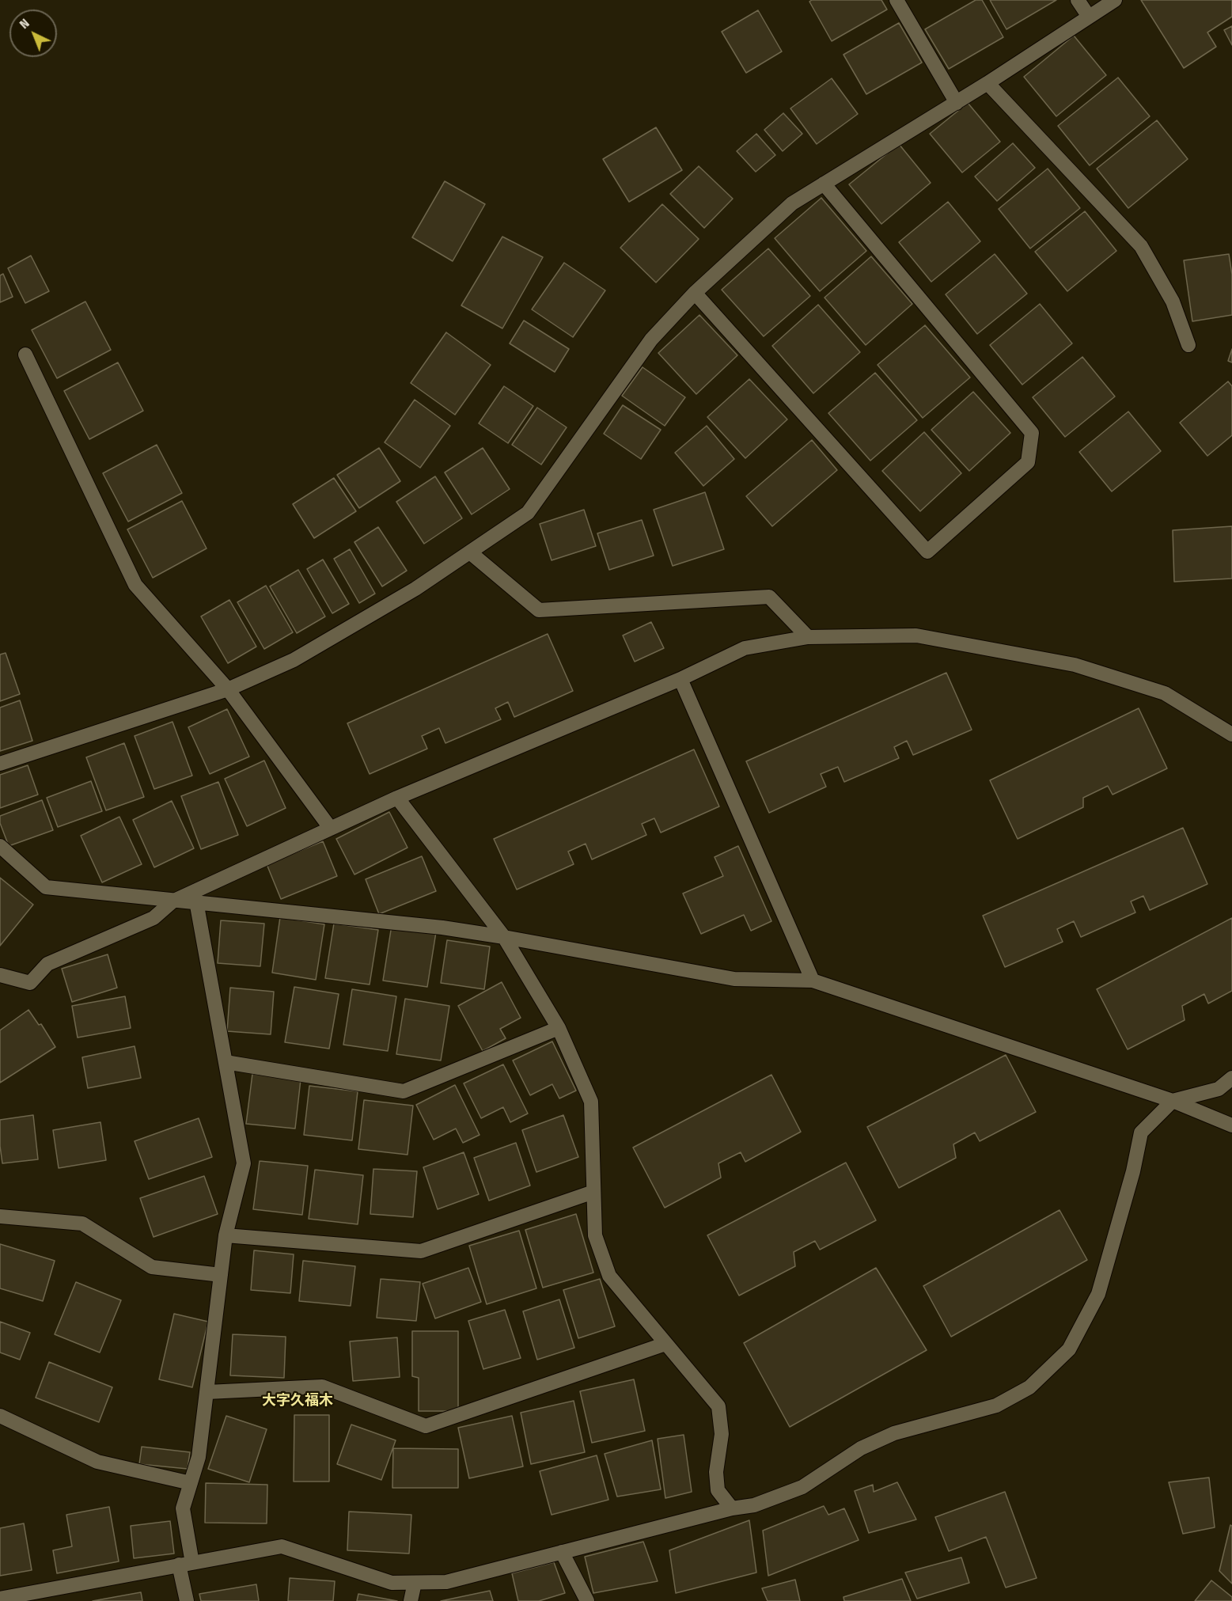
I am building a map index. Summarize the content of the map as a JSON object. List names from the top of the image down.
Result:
{
  "districts": ["大字久福木"],
  "north": "top left"
}
